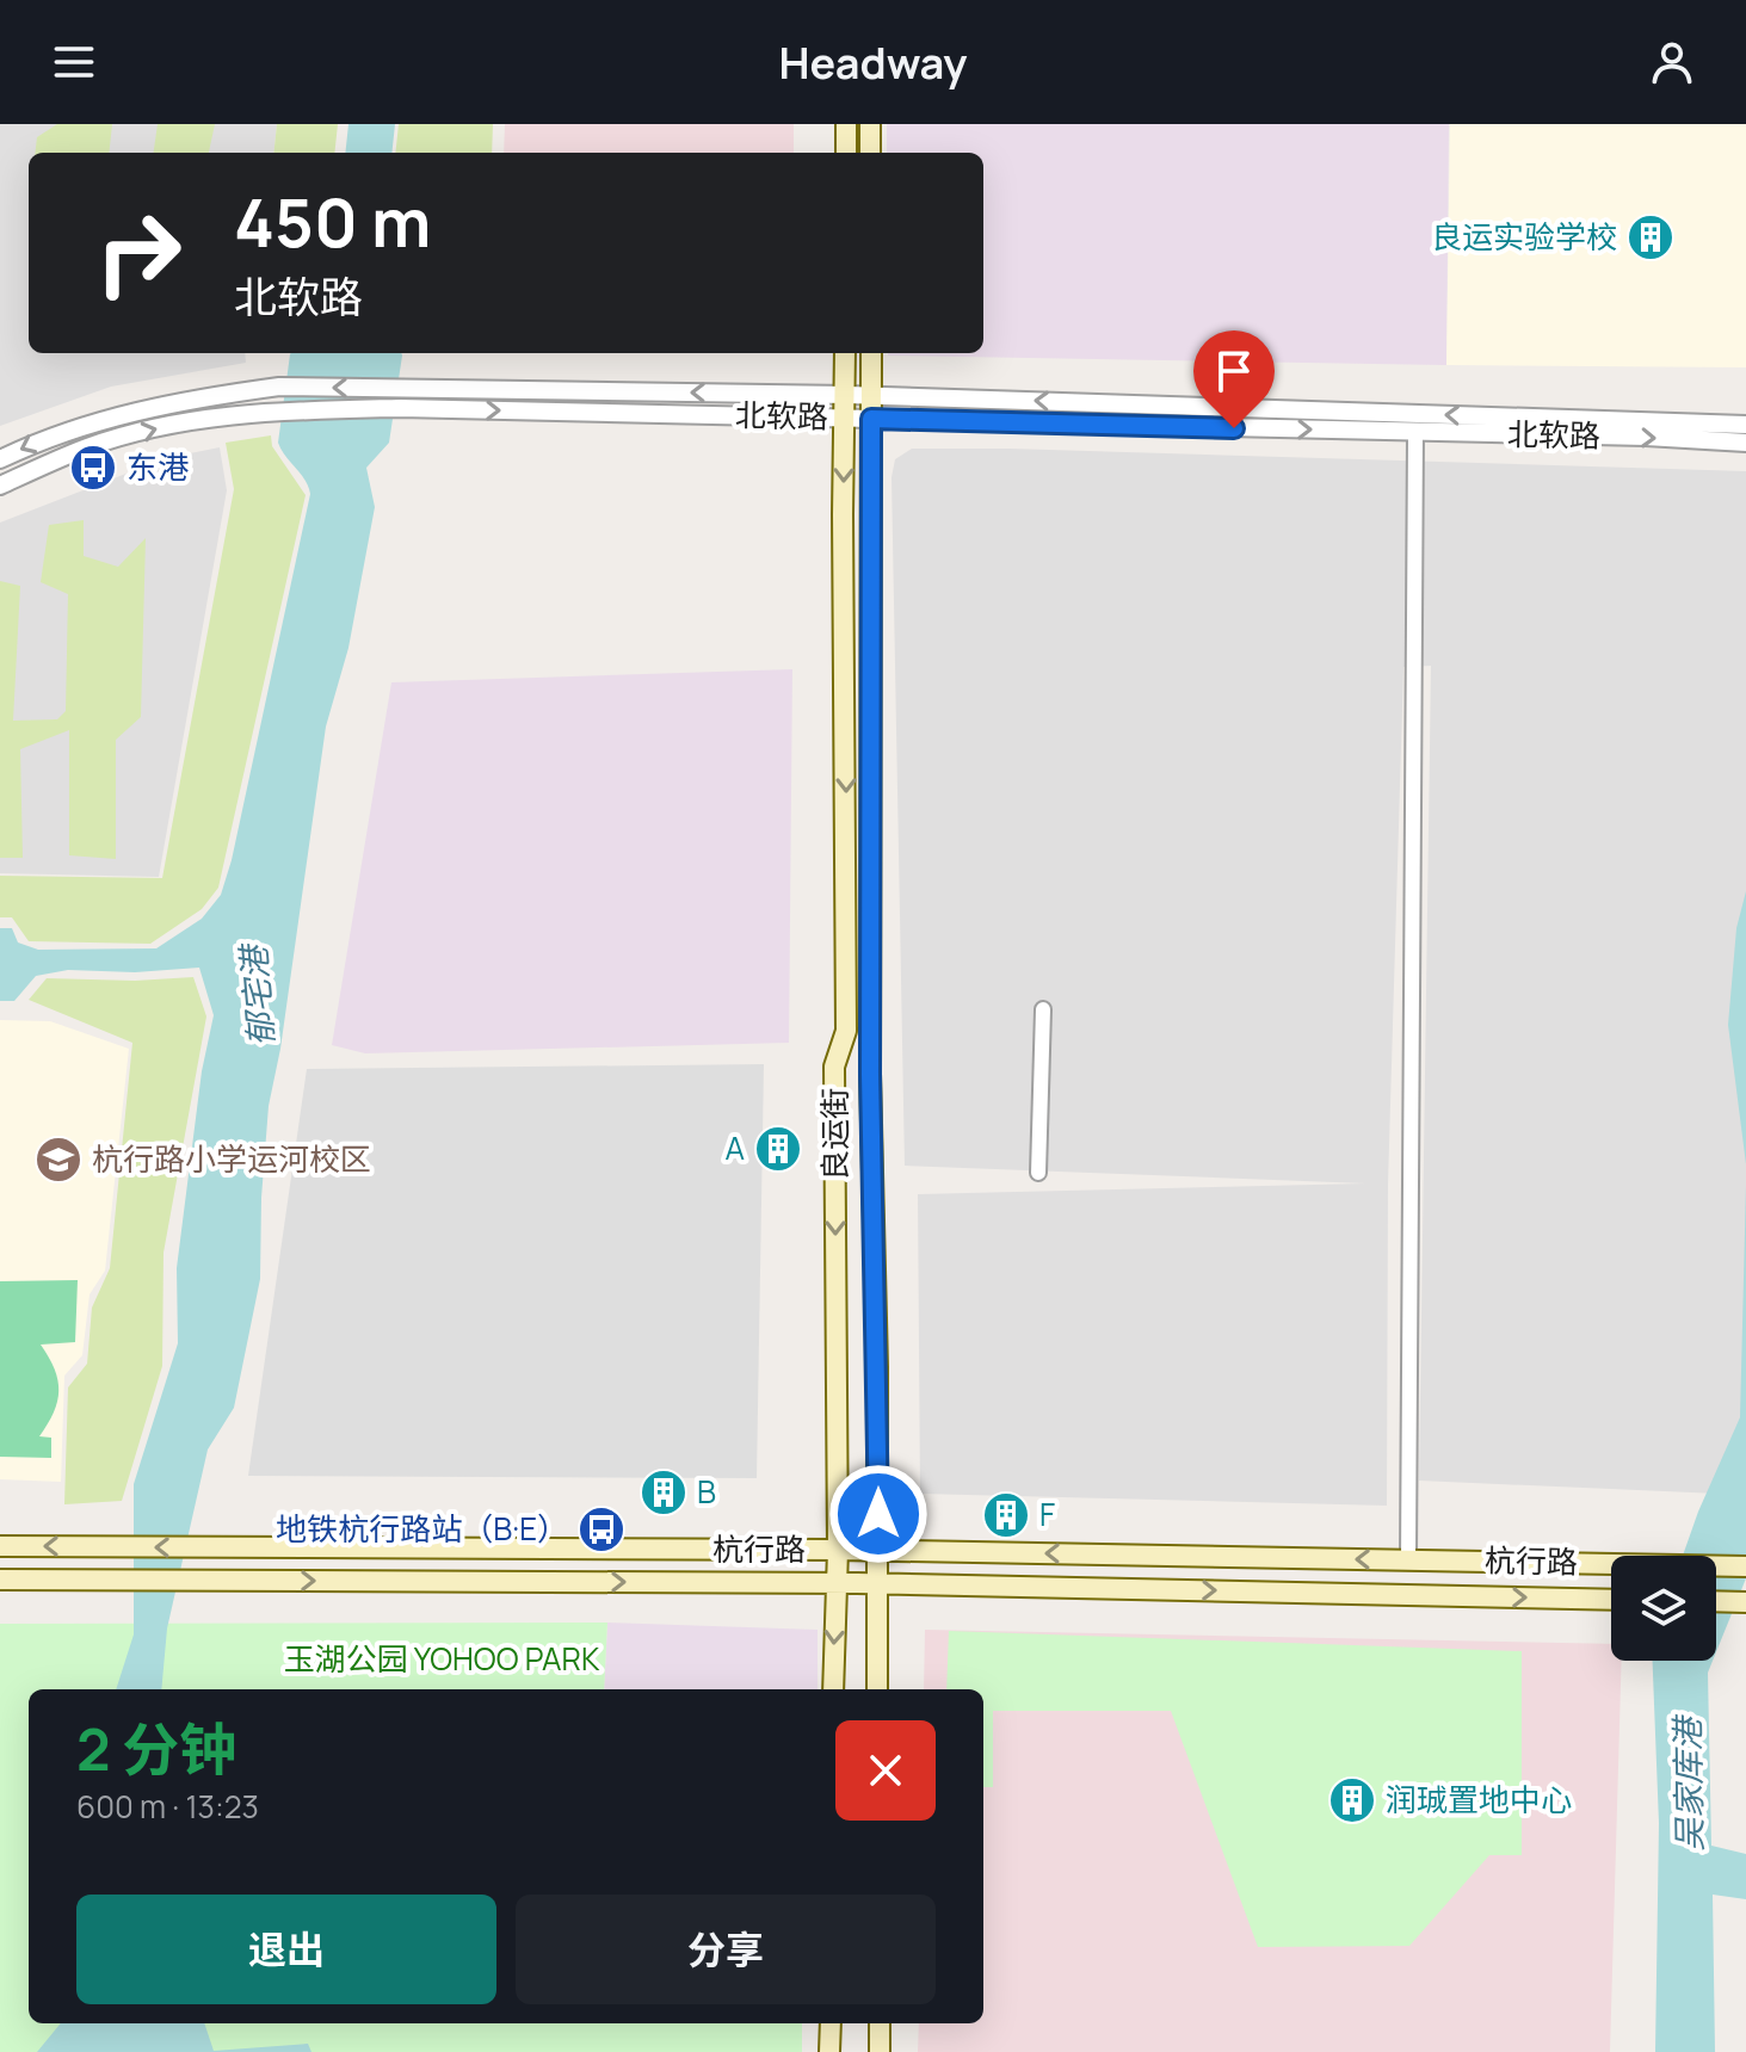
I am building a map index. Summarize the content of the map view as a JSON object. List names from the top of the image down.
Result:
{
  "streets": {
    "main road": ["良运街", "杭行路"],
    "street": ["北软路"]
  },
  "crossings": [
    ["北软路", "良运街"],
    ["良运街", "杭行路"]
  ],
  "water": ["郁宅港", "吴家库港"],
  "parks": ["玉湖公园 YOHOO PARK"],
  "places": {
    "building": [
      "良运实验学校",
      "A",
      "B",
      "F",
      "润珹置地中心"
    ],
    "bus stop": ["东港", "地铁杭行路站（B·E）"],
    "school or university": ["杭行路小学运河校区"]
  },
  "page": {
    "header": "Headway",
    "turn": ["450 m", "北软路"],
    "heading": ["2 分钟", "600 m · 13:23"],
    "buttons": ["退出", "分享"]
  }
}
